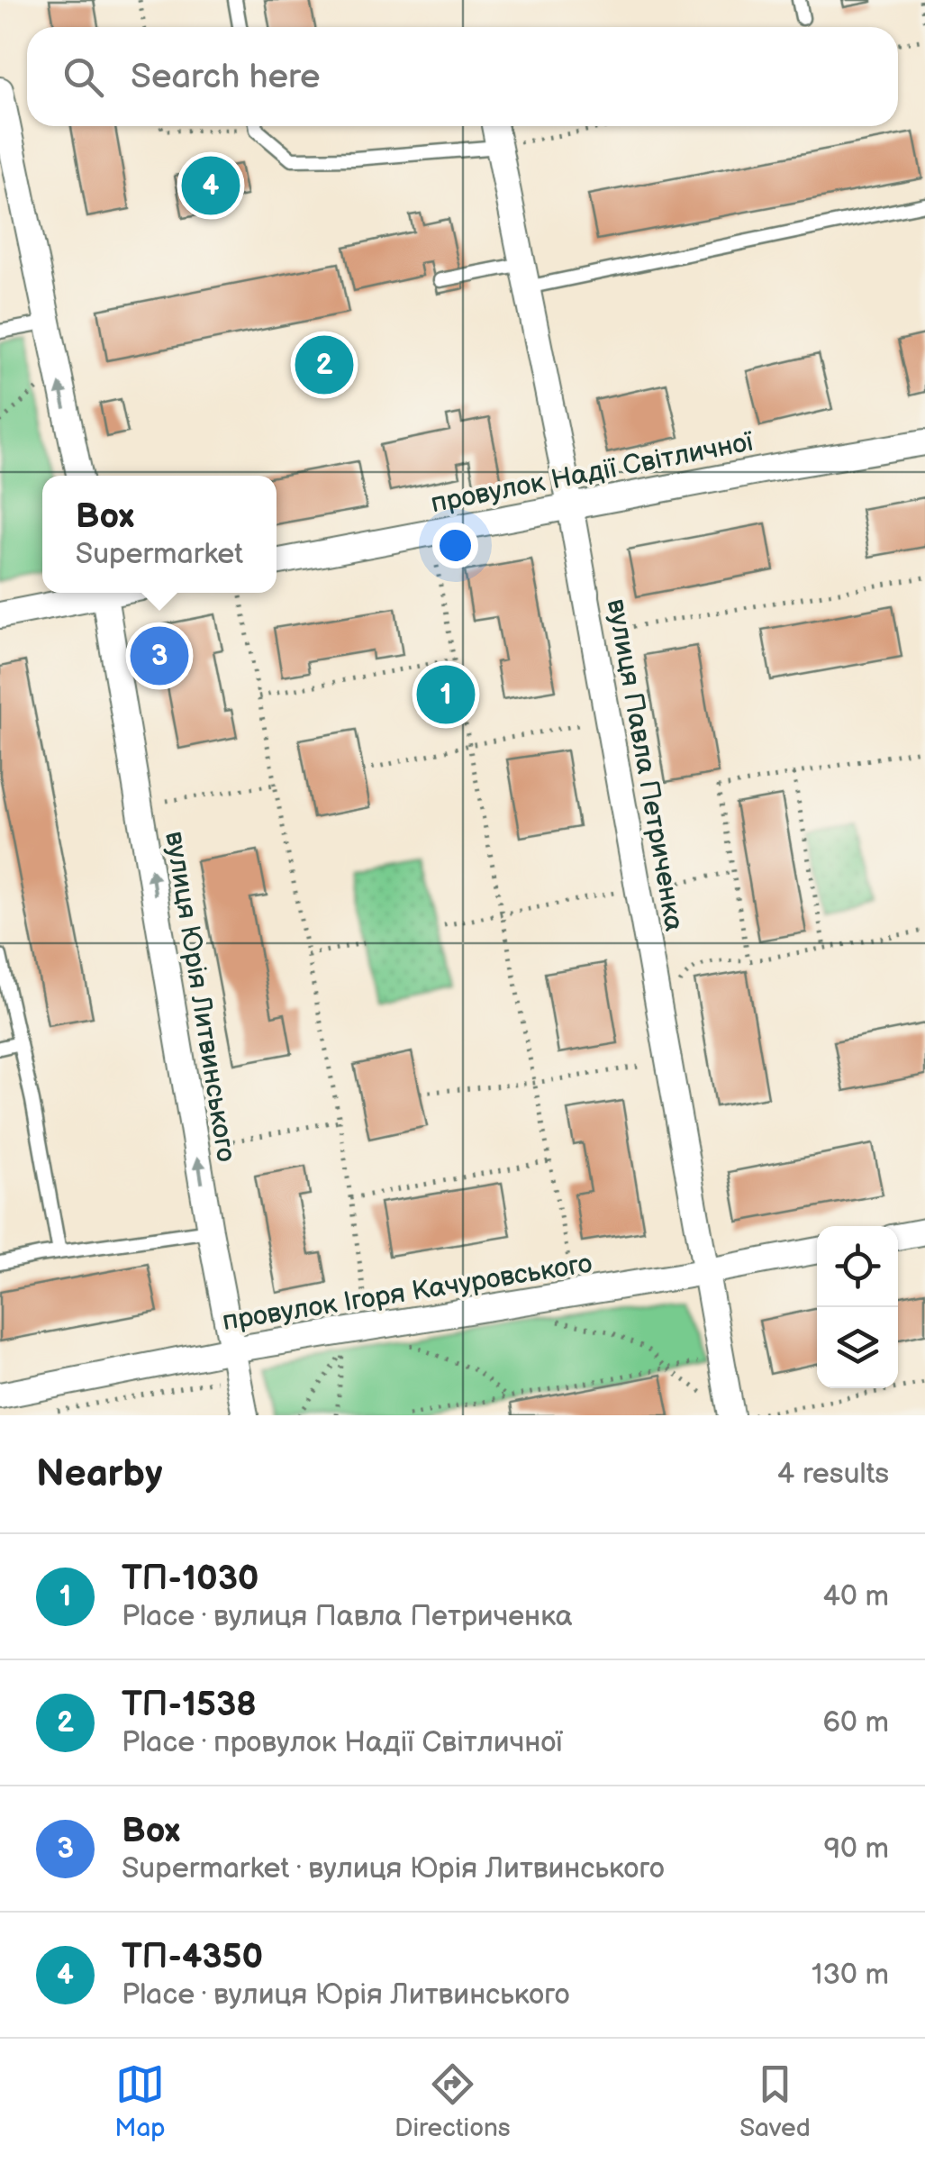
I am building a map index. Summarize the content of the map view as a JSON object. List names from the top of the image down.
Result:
{
  "streets": {
    "street": [
      "провулок Надії Світличної",
      "вулиця Павла Петриченка",
      "вулиця Юрія Литвинського",
      "провулок Ігоря Качуровського"
    ]
  },
  "crossings": [
    ["провулок Надії Світличної", "вулиця Павла Петриченка"],
    ["вулиця Павла Петриченка", "провулок Ігоря Качуровського"],
    ["вулиця Юрія Литвинського", "провулок Ігоря Качуровського"]
  ],
  "one_way": ["вулиця Юрія Литвинського"],
  "page": {
    "search": "Search here",
    "pins": [
      "4",
      "2",
      "3",
      "1"
    ],
    "popup": ["Box", "Supermarket"],
    "heading": ["Nearby", "4 results"],
    "list": [
      {
        "mark": "1",
        "name": "ТП-1030",
        "note": "Place · вулиця Павла Петриченка",
        "value": "40 m"
      },
      {
        "mark": "2",
        "name": "ТП-1538",
        "note": "Place · провулок Надії Світличної",
        "value": "60 m"
      },
      {
        "mark": "3",
        "name": "Box",
        "note": "Supermarket · вулиця Юрія Литвинського",
        "value": "90 m"
      },
      {
        "mark": "4",
        "name": "ТП-4350",
        "note": "Place · вулиця Юрія Литвинського",
        "value": "130 m"
      }
    ],
    "nav": ["Map", "Directions", "Saved"]
  }
}
